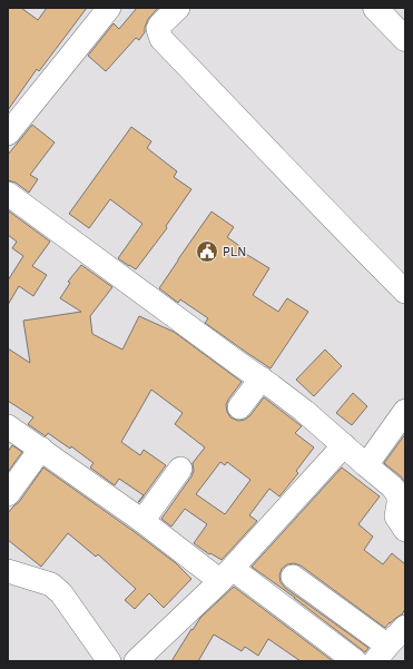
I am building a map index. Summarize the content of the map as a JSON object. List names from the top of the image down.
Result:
{
  "places": {
    "public building": ["PLN"]
  }
}
